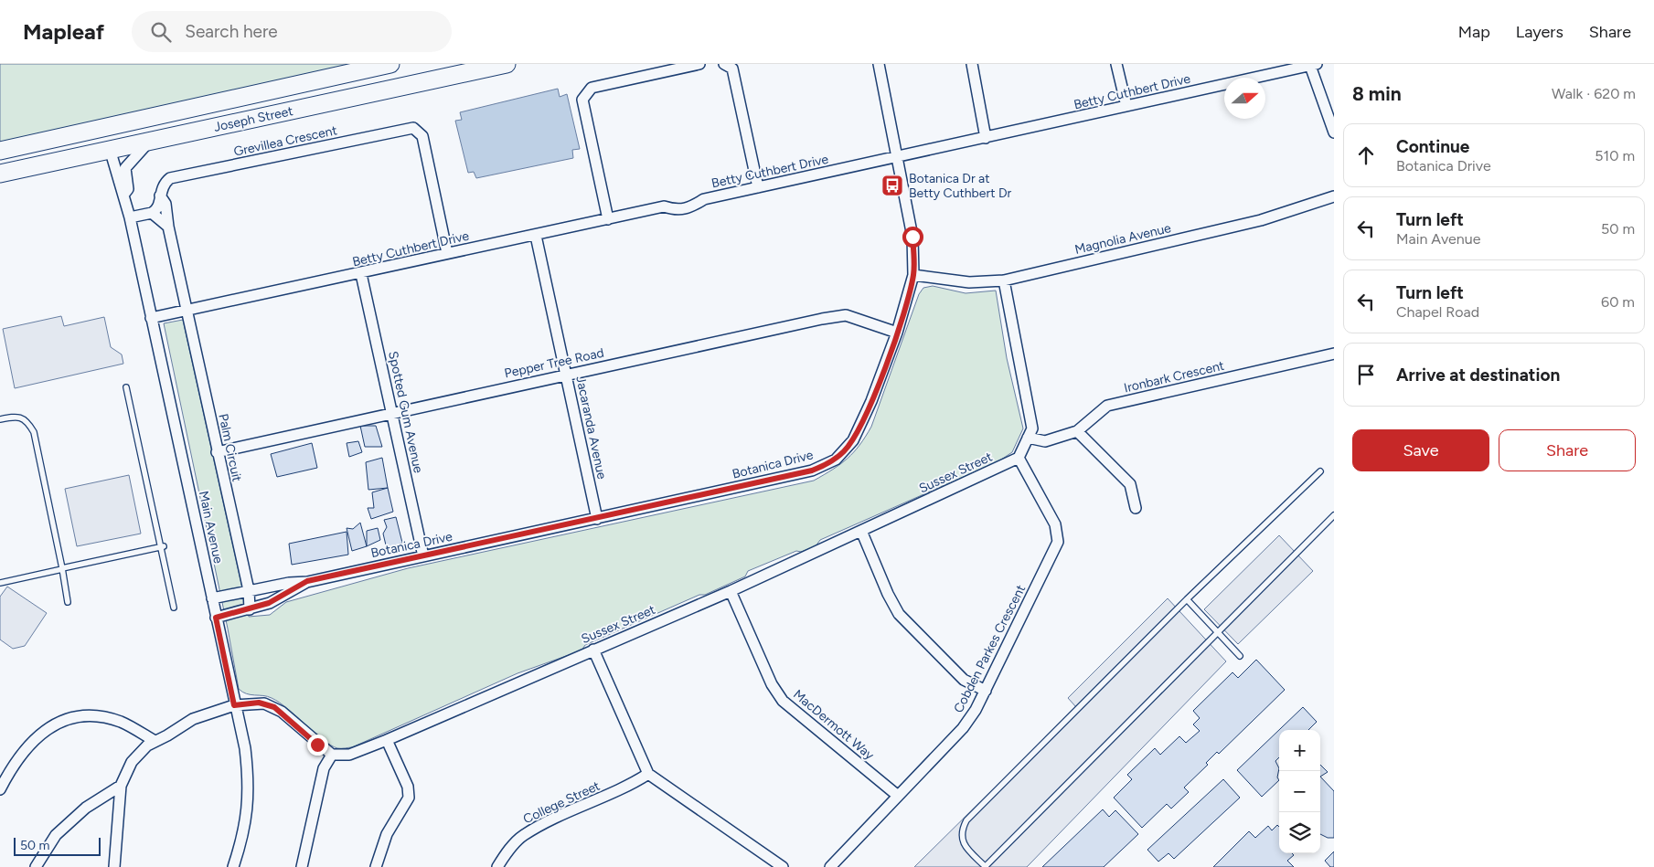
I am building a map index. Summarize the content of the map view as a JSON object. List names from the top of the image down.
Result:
{
  "streets": {
    "highway": ["Joseph Street"],
    "street": [
      "Betty Cuthbert Drive",
      "Grevillea Crescent",
      "Magnolia Avenue",
      "Pepper Tree Road",
      "Ironbark Crescent",
      "Spotted Gum Avenue",
      "Jacaranda Avenue",
      "Palm Circuit",
      "Botanica Drive",
      "Sussex Street",
      "Main Avenue",
      "Cobden Parkes Crescent",
      "MacDermott Way",
      "College Street"
    ]
  },
  "crossings": [
    ["Betty Cuthbert Drive", "Grevillea Crescent"],
    ["Betty Cuthbert Drive", "Spotted Gum Avenue"],
    ["Betty Cuthbert Drive", "Jacaranda Avenue"],
    ["Betty Cuthbert Drive", "Palm Circuit"],
    ["Betty Cuthbert Drive", "Botanica Drive"],
    ["Betty Cuthbert Drive", "Main Avenue"],
    ["Joseph Street", "Main Avenue"],
    ["Magnolia Avenue", "Botanica Drive"],
    ["Pepper Tree Road", "Spotted Gum Avenue"],
    ["Pepper Tree Road", "Jacaranda Avenue"],
    ["Pepper Tree Road", "Palm Circuit"],
    ["Pepper Tree Road", "Botanica Drive"],
    ["Spotted Gum Avenue", "Botanica Drive"],
    ["Jacaranda Avenue", "Botanica Drive"],
    ["Palm Circuit", "Botanica Drive"],
    ["Botanica Drive", "Main Avenue"],
    ["Sussex Street", "Cobden Parkes Crescent"],
    ["Sussex Street", "MacDermott Way"],
    ["Cobden Parkes Crescent", "MacDermott Way"]
  ],
  "places": {
    "bus stop": ["Botanica Dr at Betty Cuthbert Dr"]
  },
  "scale_bar": "50 m",
  "north": "right",
  "page": {
    "header": "Mapleaf",
    "search": "Search here",
    "nav": ["Map", "Layers", "Share"],
    "heading": ["8 min", "Walk · 620 m"],
    "list": [
      ["Continue", "Botanica Drive", "510 m"],
      ["Turn left", "Main Avenue", "50 m"],
      ["Turn left", "Chapel Road", "60 m"],
      "Arrive at destination"
    ],
    "buttons": ["Save", "Share"],
    "map_buttons": ["+", "−"],
    "scale": "50 m"
  }
}
